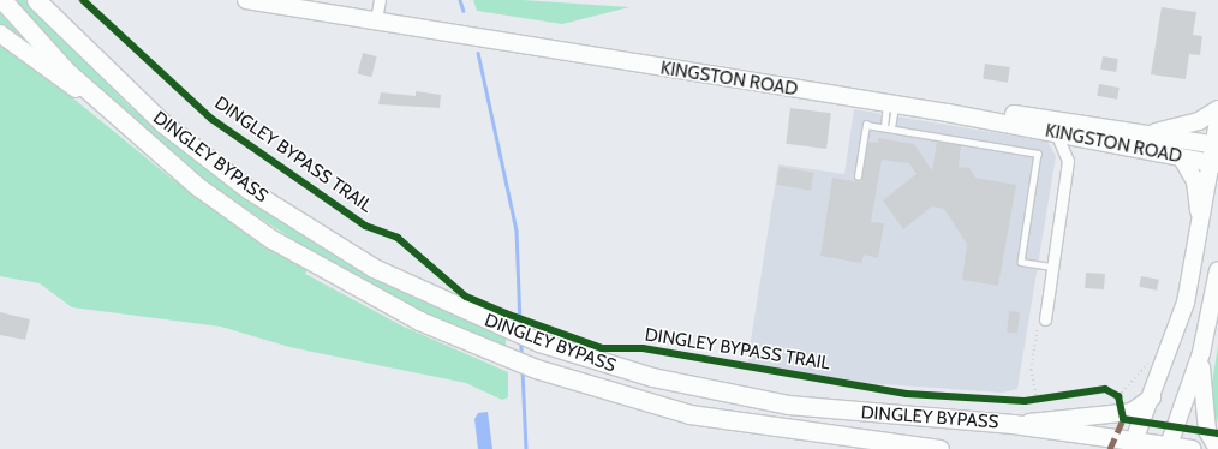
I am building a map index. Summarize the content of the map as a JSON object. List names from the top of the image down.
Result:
{
  "streets": {
    "highway": ["DINGLEY BYPASS"],
    "main road": ["KINGSTON ROAD"],
    "cycle path": ["DINGLEY BYPASS TRAIL"]
  }
}
